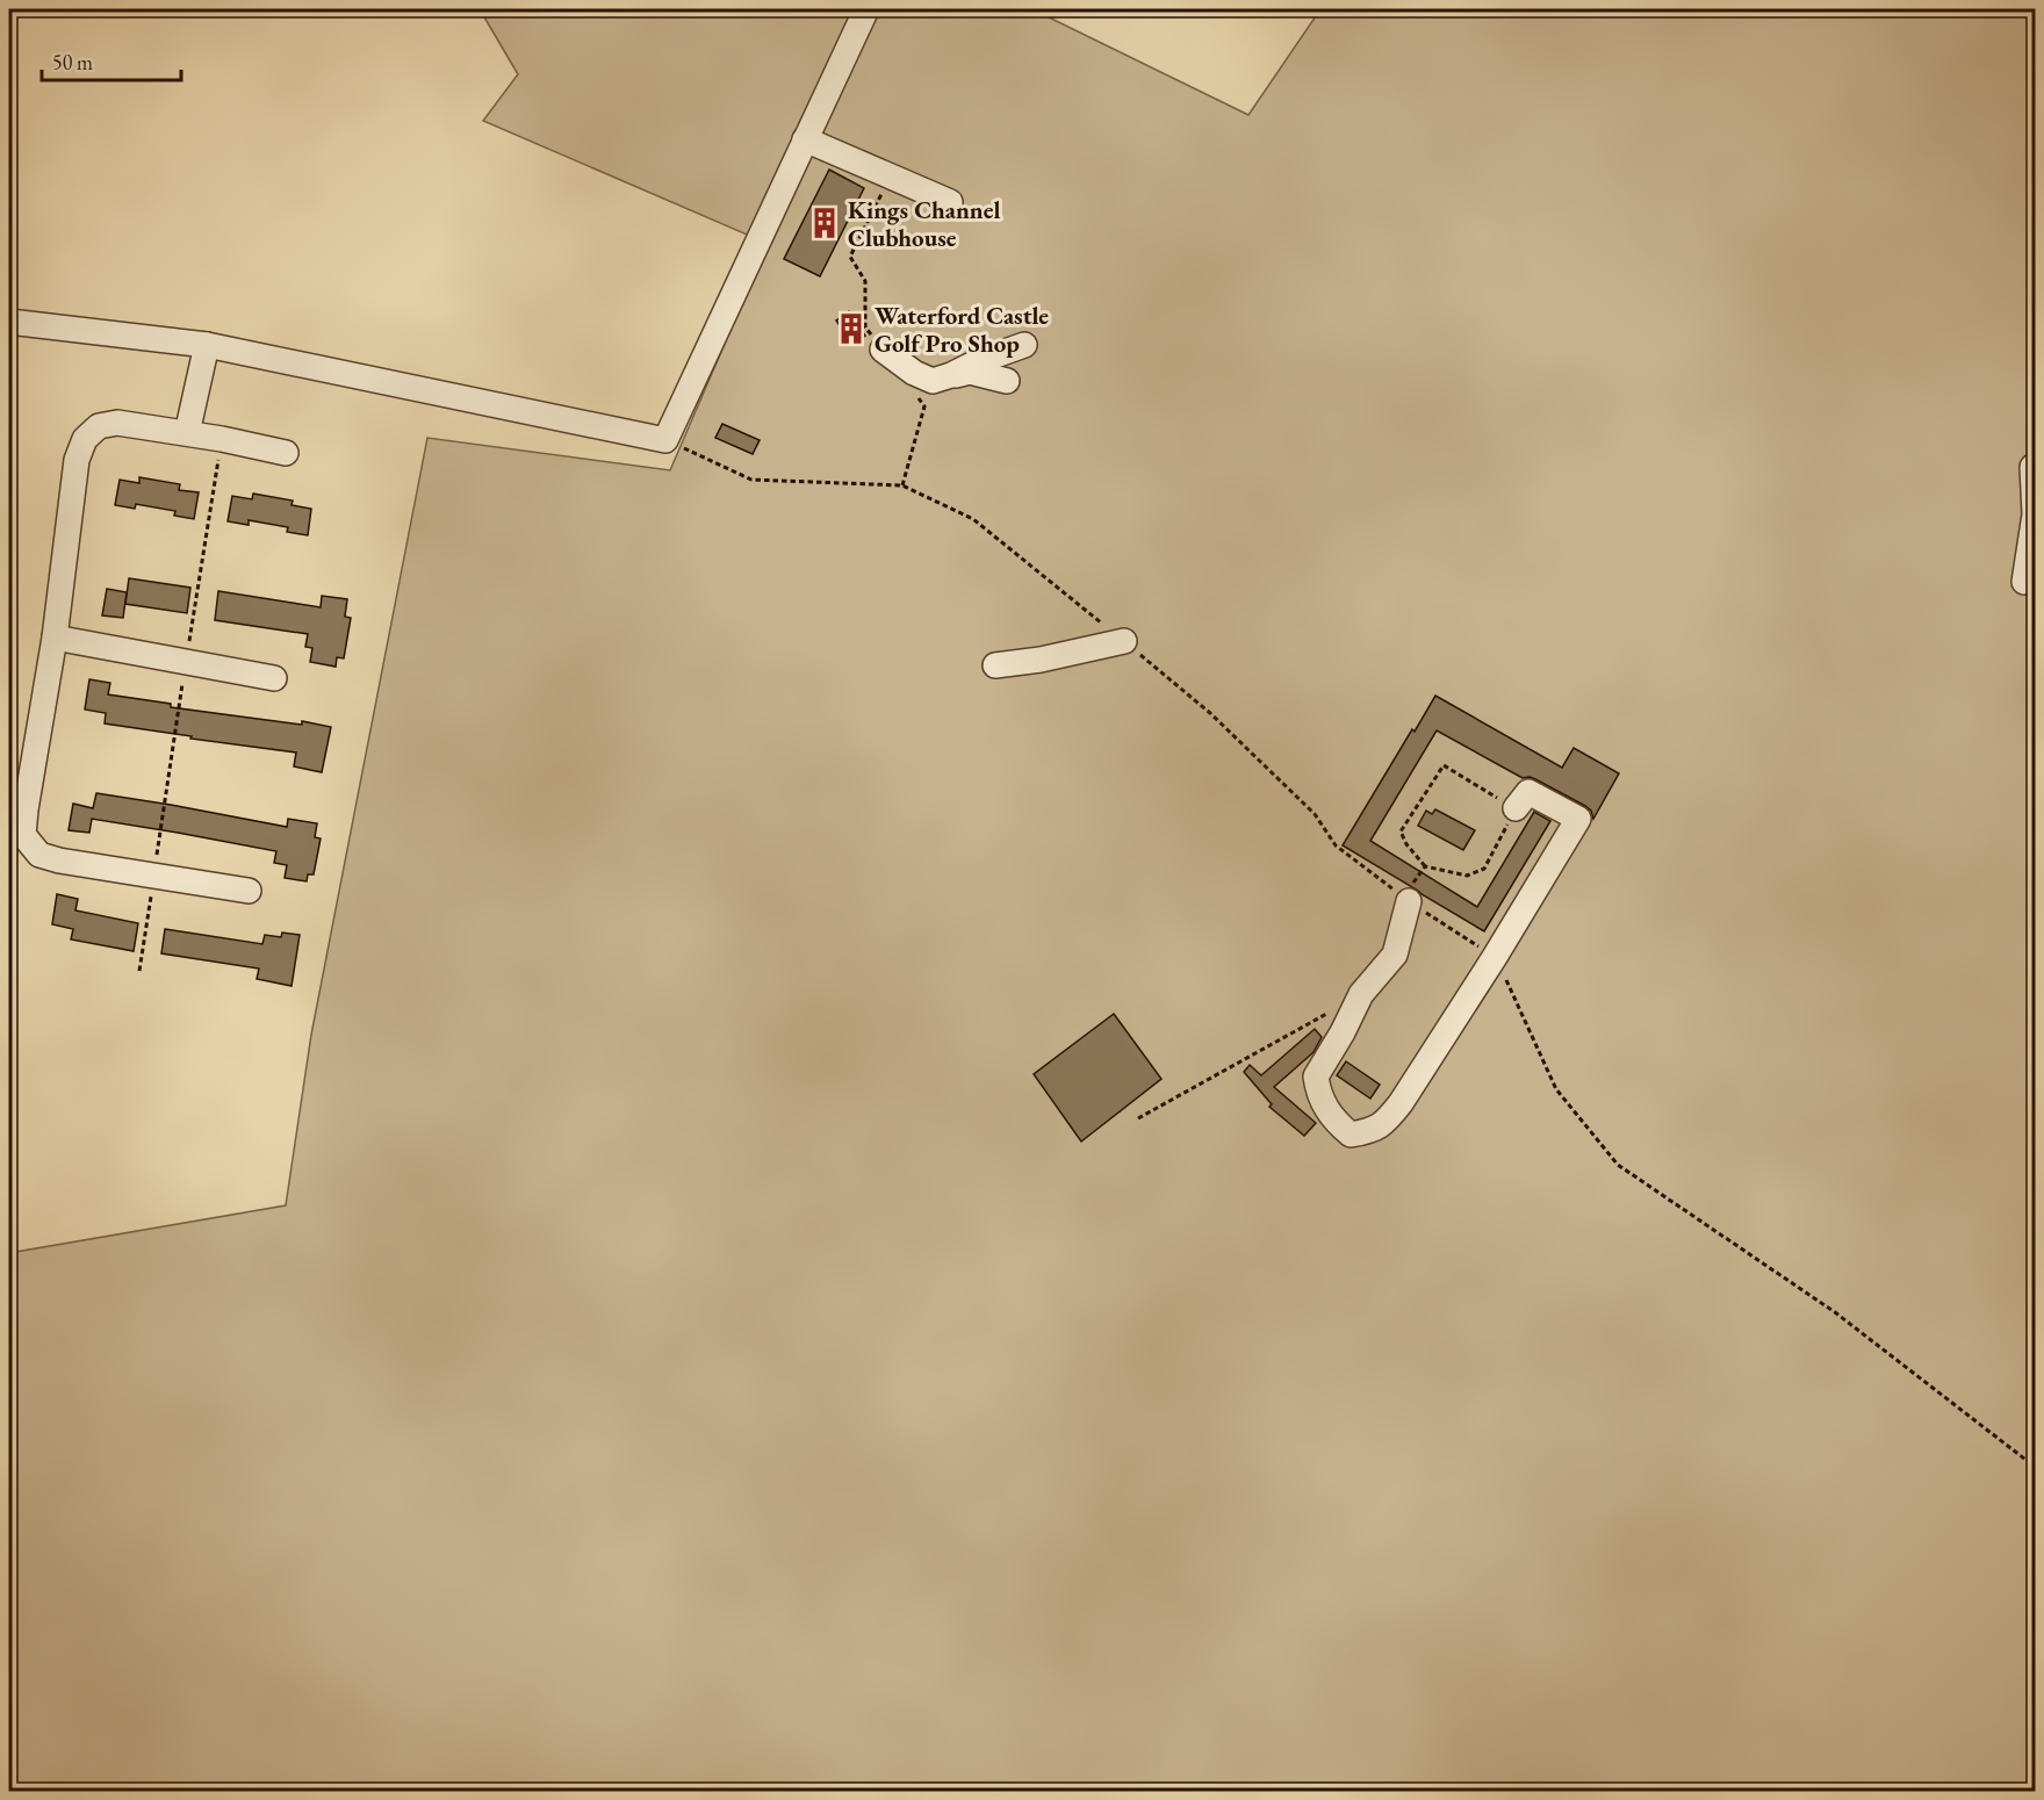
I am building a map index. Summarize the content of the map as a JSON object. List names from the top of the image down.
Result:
{
  "places": {
    "building": ["Kings Channel Clubhouse", "Waterford Castle Golf Pro Shop"]
  },
  "scale_bar": "50 m"
}
